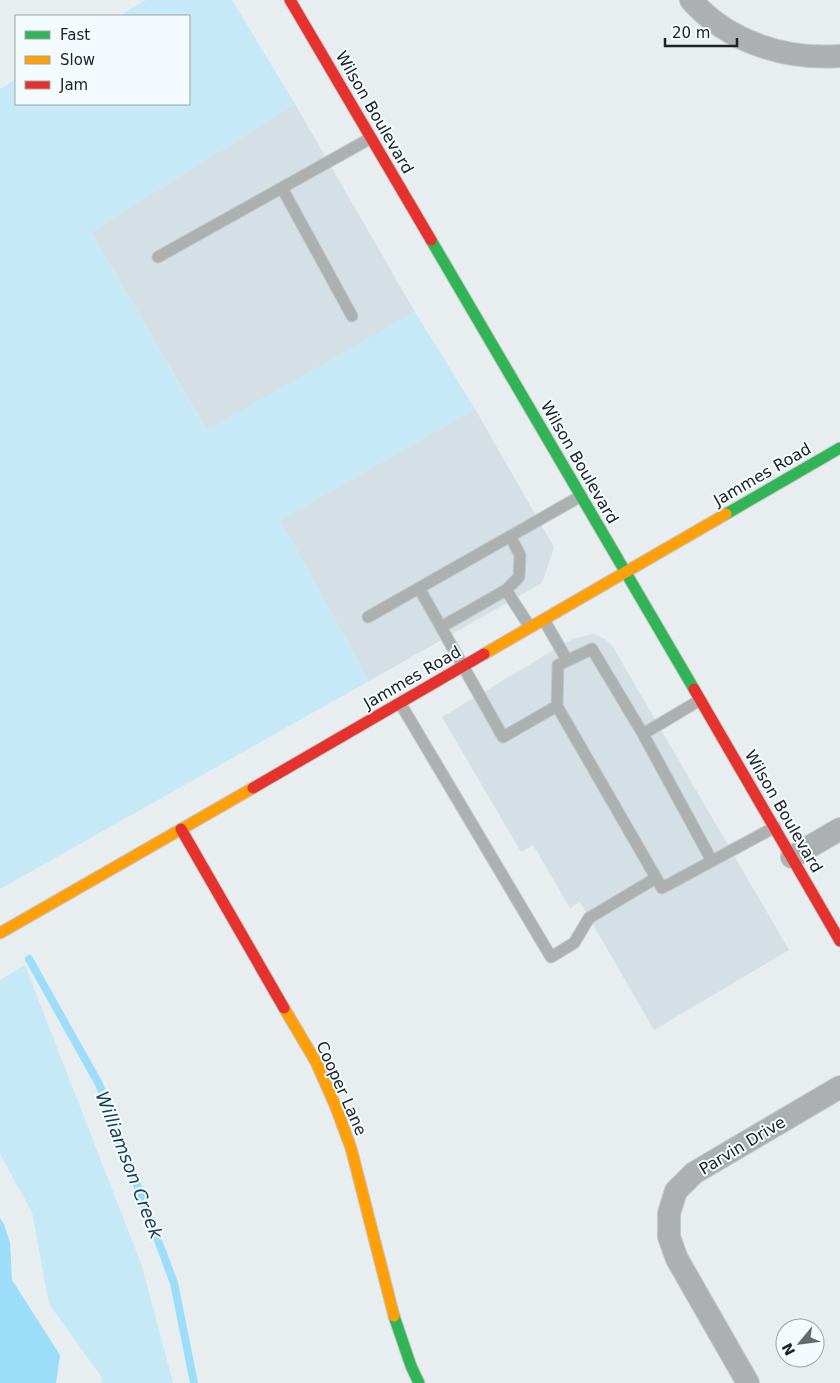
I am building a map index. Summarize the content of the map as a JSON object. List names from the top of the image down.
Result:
{
  "streets": {
    "street": [
      "Wilson Boulevard",
      "Jammes Road",
      "Cooper Lane",
      "Parvin Drive"
    ]
  },
  "crossings": [
    ["Wilson Boulevard", "Jammes Road"],
    ["Jammes Road", "Cooper Lane"]
  ],
  "water": ["Williamson Creek"],
  "legend": ["Fast", "Slow", "Jam"],
  "scale_bar": "20 m",
  "north": "bottom left"
}
